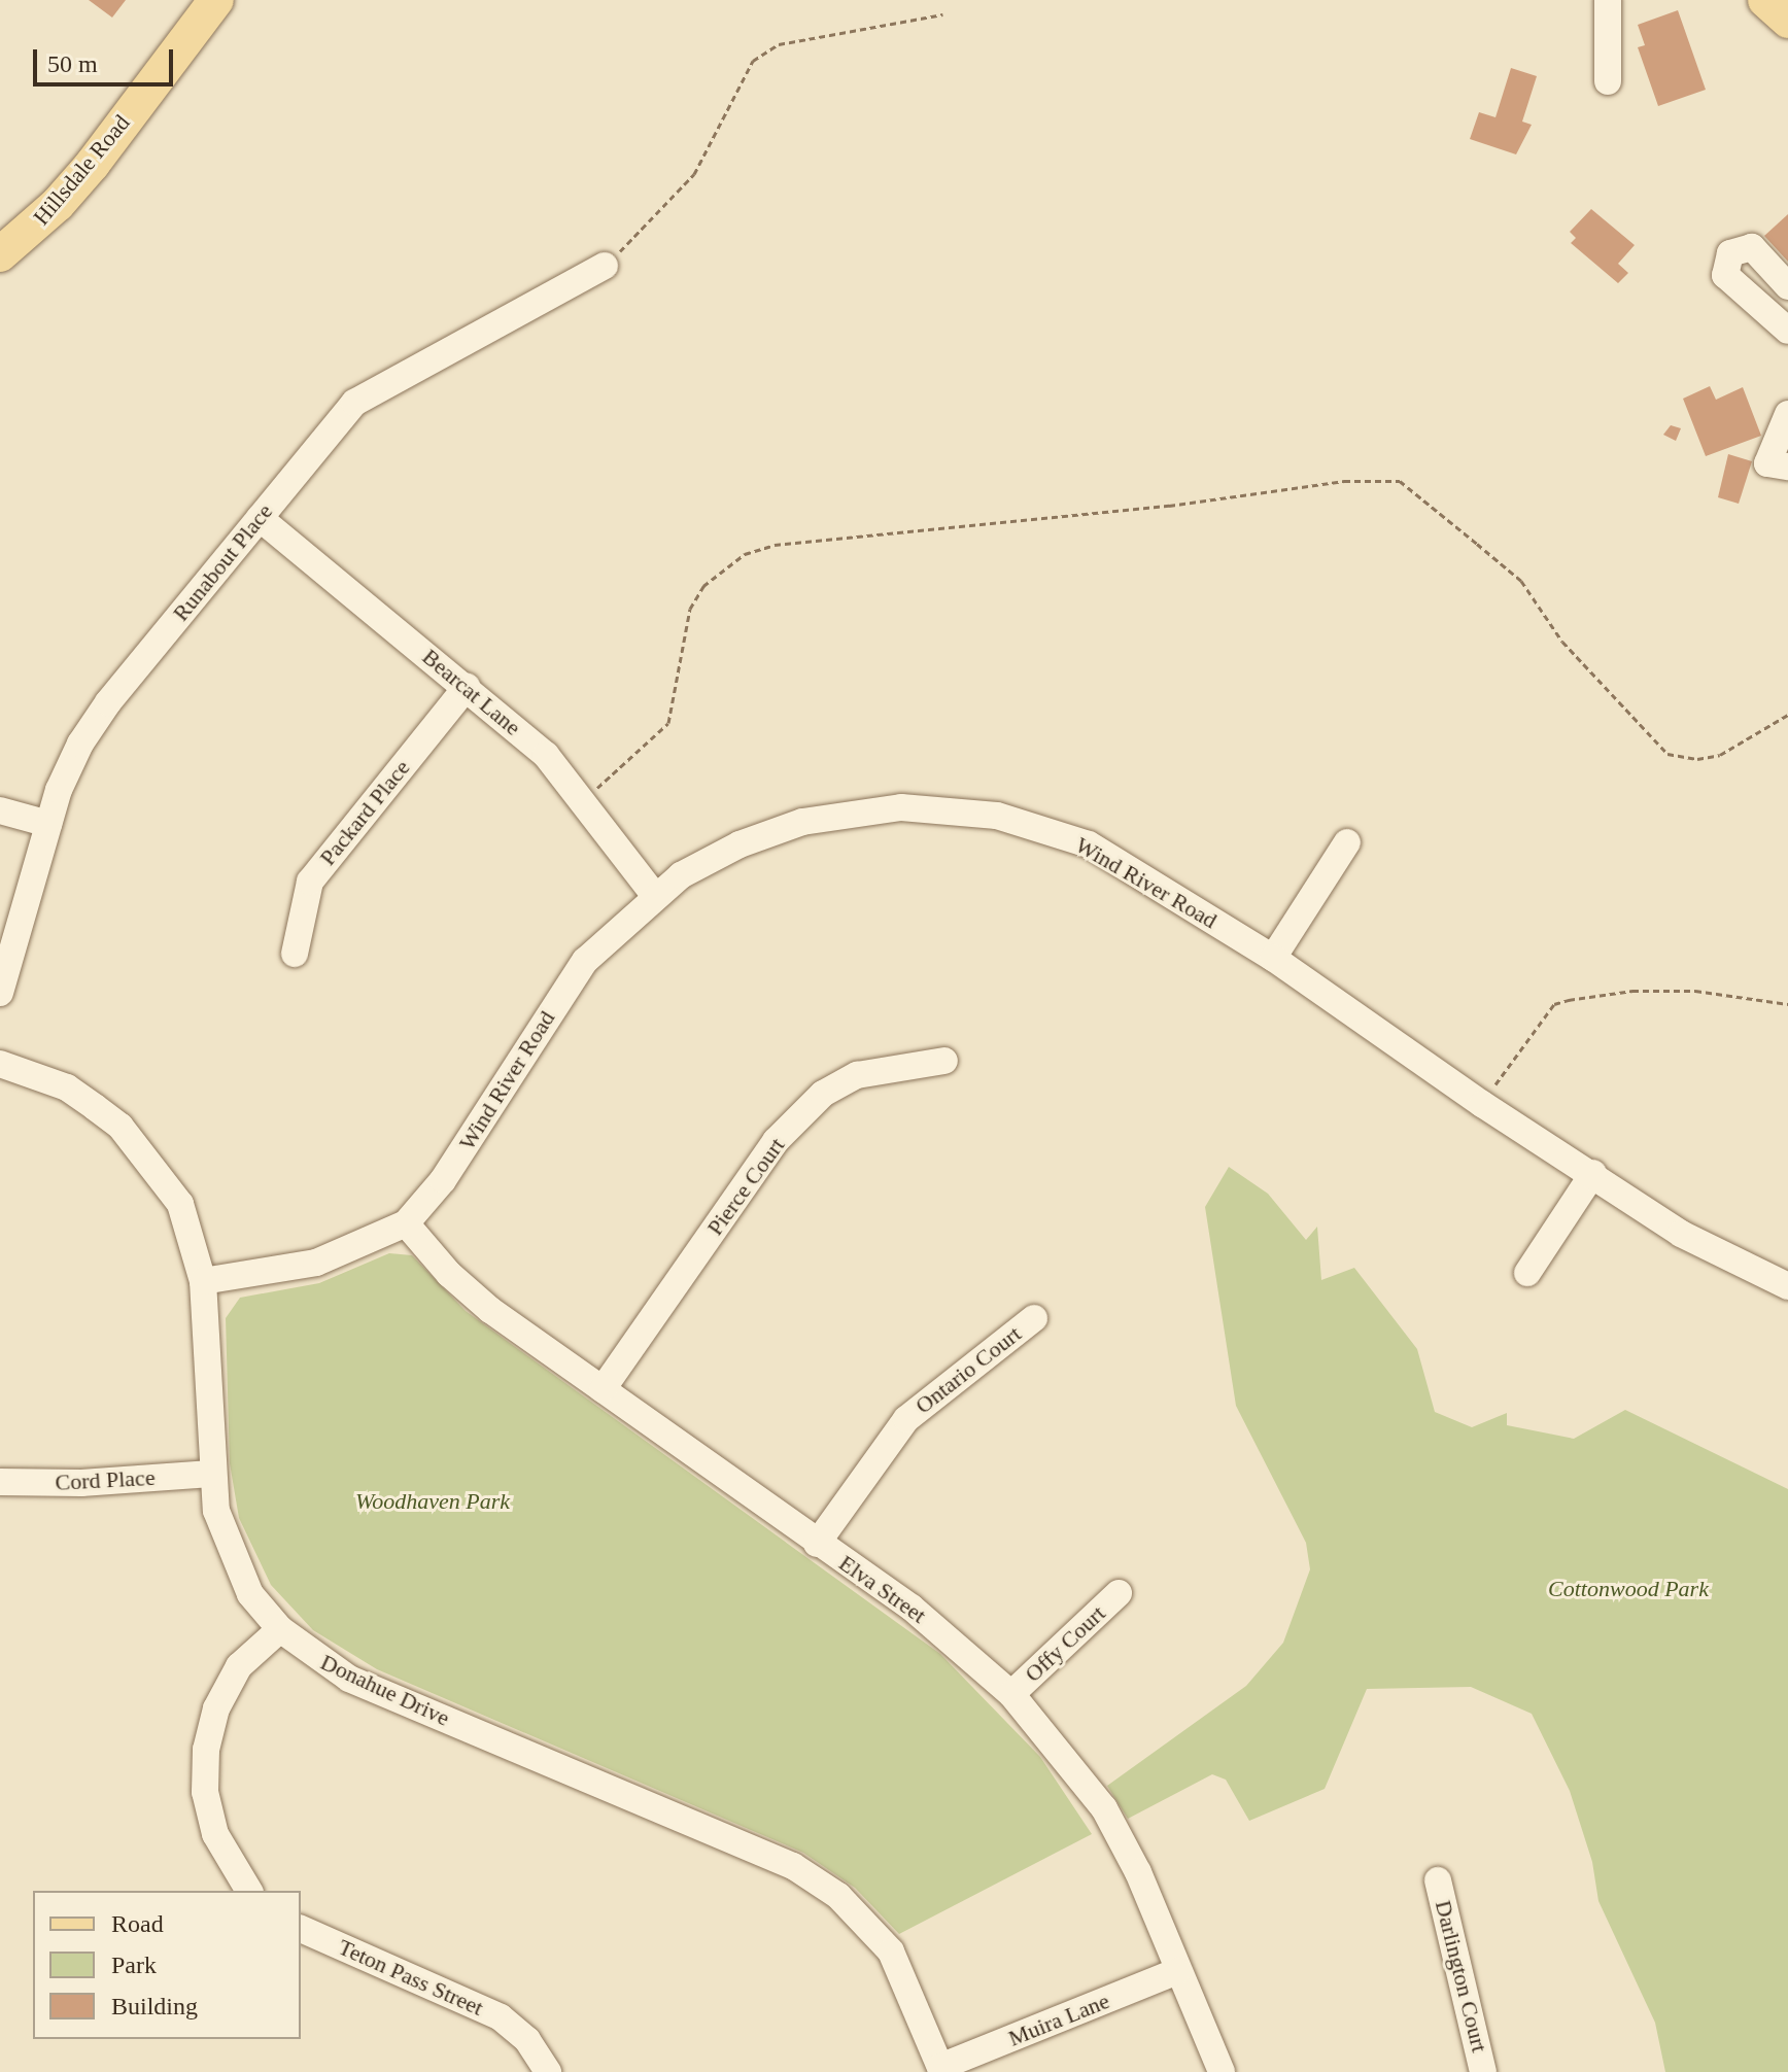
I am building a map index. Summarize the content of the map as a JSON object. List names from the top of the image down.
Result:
{
  "streets": {
    "main road": ["Hillsdale Road"],
    "street": [
      "Runabout Place",
      "Bearcat Lane",
      "Packard Place",
      "Wind River Road",
      "Pierce Court",
      "Ontario Court",
      "Cord Place",
      "Elva Street",
      "Offy Court",
      "Donahue Drive",
      "Darlington Court",
      "Teton Pass Street",
      "Muira Lane"
    ]
  },
  "crossings": [
    ["Runabout Place", "Bearcat Lane"],
    ["Bearcat Lane", "Packard Place"],
    ["Bearcat Lane", "Wind River Road"],
    ["Wind River Road", "Elva Street"],
    ["Wind River Road", "Donahue Drive"],
    ["Pierce Court", "Elva Street"],
    ["Ontario Court", "Elva Street"],
    ["Cord Place", "Donahue Drive"],
    ["Elva Street", "Offy Court"],
    ["Elva Street", "Muira Lane"],
    ["Donahue Drive", "Muira Lane"]
  ],
  "parks": ["Woodhaven Park", "Cottonwood Park"],
  "legend": ["Road", "Park", "Building"],
  "scale_bar": "50 m"
}
